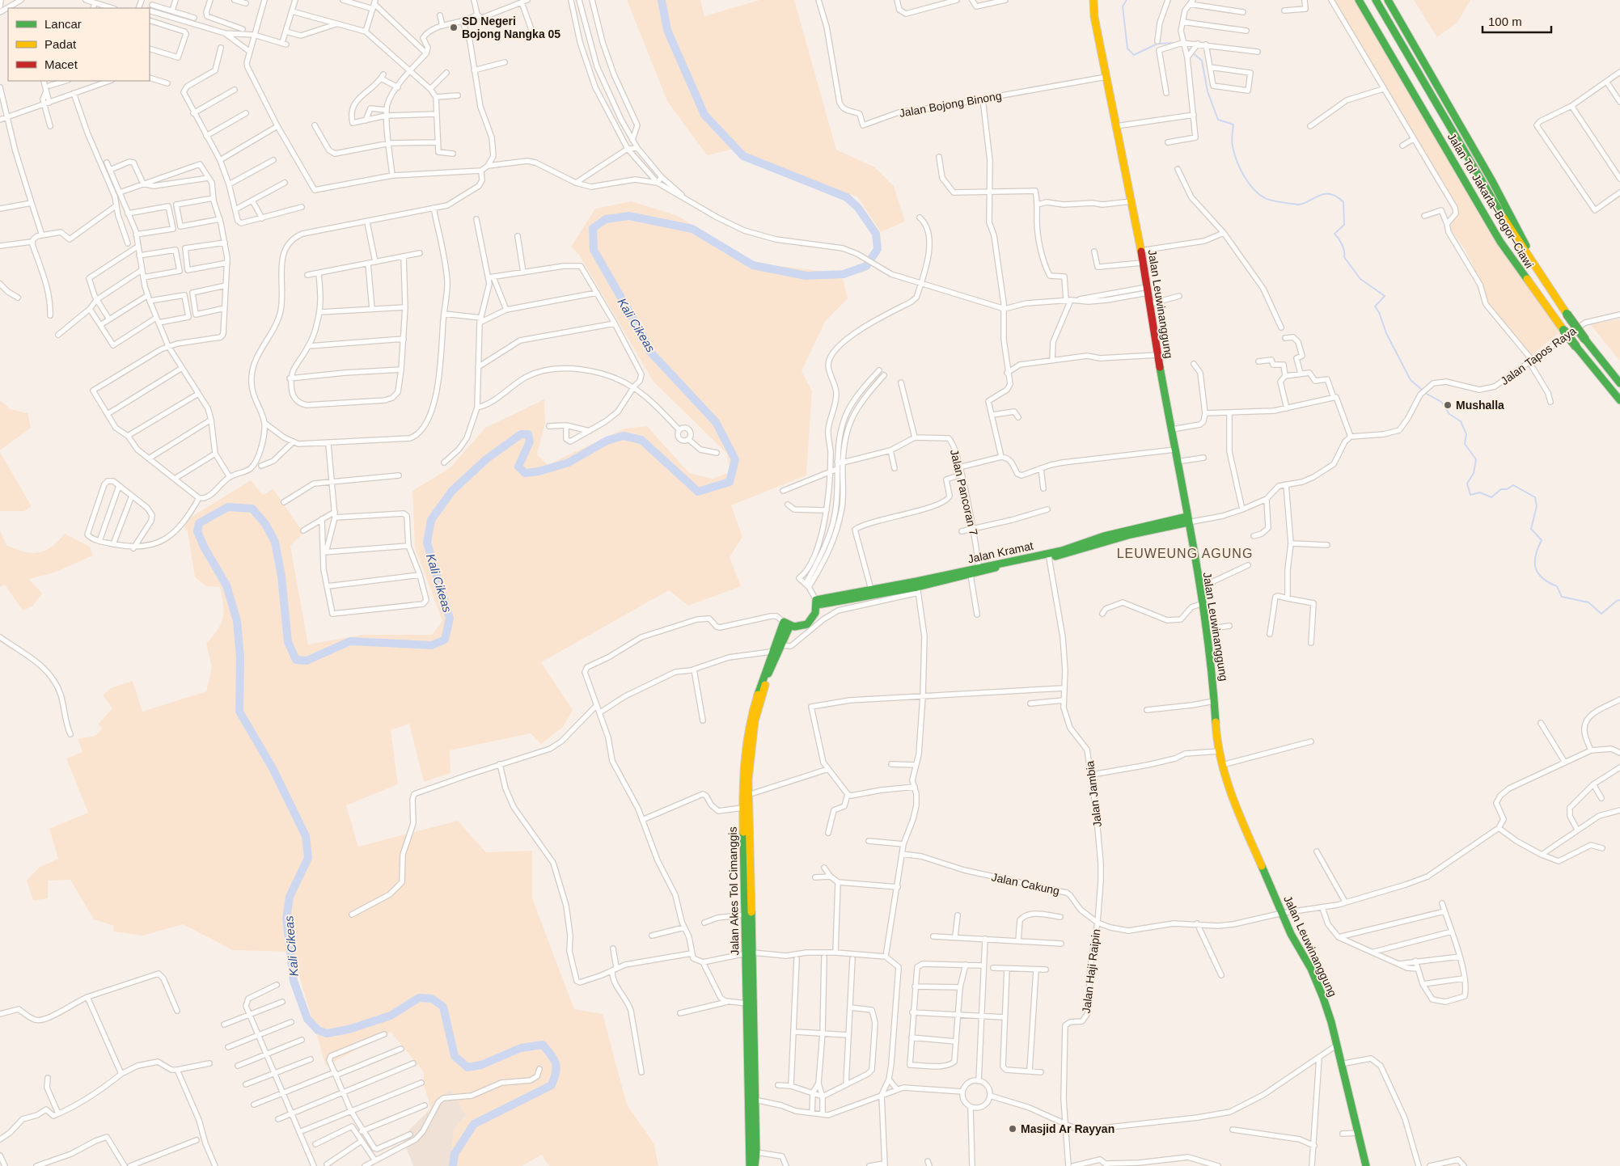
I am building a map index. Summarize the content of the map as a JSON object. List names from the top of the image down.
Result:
{
  "streets": {
    "main road": [
      "Jalan Tol Jakarta–Bogor–Ciawi",
      "Jalan Leuwinanggung",
      "Jalan Kramat",
      "Jalan Akes Tol Cimanggis"
    ],
    "street": [
      "Jalan Bojong Binong",
      "Jalan Tapos Raya",
      "Jalan Pancoran 7",
      "Jalan Jambia",
      "Jalan Cakung",
      "Jalan Haji Raipin"
    ]
  },
  "crossings": [
    ["Jalan Bojong Binong", "Jalan Leuwinanggung"],
    ["Jalan Leuwinanggung", "Jalan Kramat"],
    ["Jalan Leuwinanggung", "Jalan Cakung"],
    ["Jalan Pancoran 7", "Jalan Kramat"],
    ["Jalan Kramat", "Jalan Jambia"],
    ["Jalan Jambia", "Jalan Cakung"],
    ["Jalan Jambia", "Jalan Haji Raipin"],
    ["Jalan Cakung", "Jalan Haji Raipin"]
  ],
  "districts": ["LEUWEUNG AGUNG"],
  "water": ["Kali Cikeas"],
  "places": ["SD Negeri Bojong Nangka 05", "Mushalla", "Masjid Ar Rayyan"],
  "legend": ["Lancar", "Padat", "Macet"],
  "scale_bar": "100 m"
}
